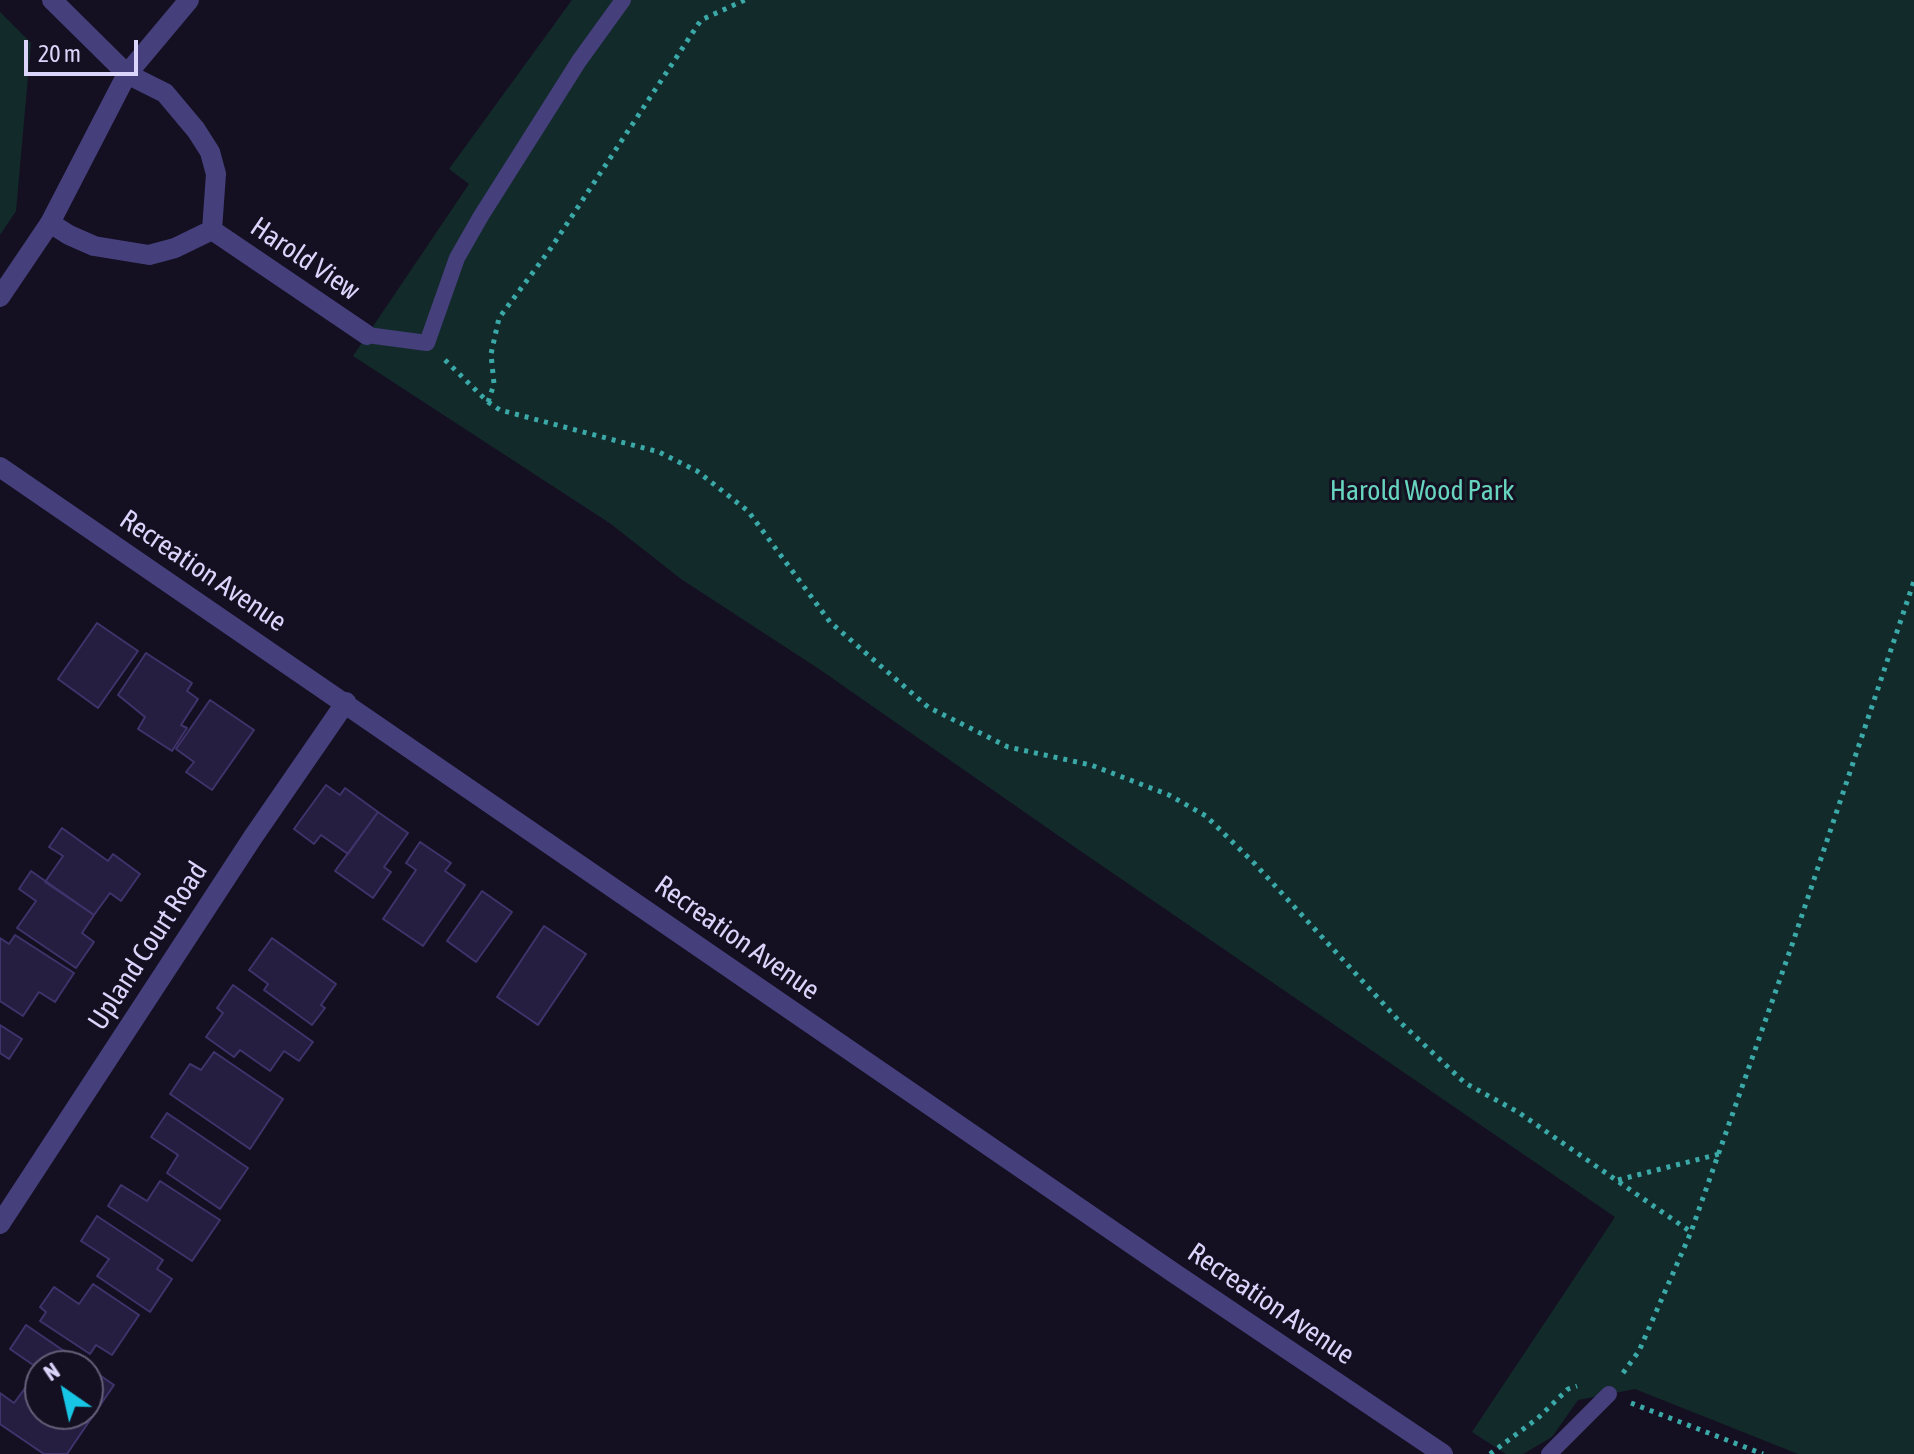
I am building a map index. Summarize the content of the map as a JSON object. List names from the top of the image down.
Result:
{
  "streets": {
    "street": ["Harold View", "Recreation Avenue", "Upland Court Road"]
  },
  "crossings": [
    ["Recreation Avenue", "Upland Court Road"]
  ],
  "parks": ["Harold Wood Park"],
  "scale_bar": "20 m",
  "north": "top left"
}
